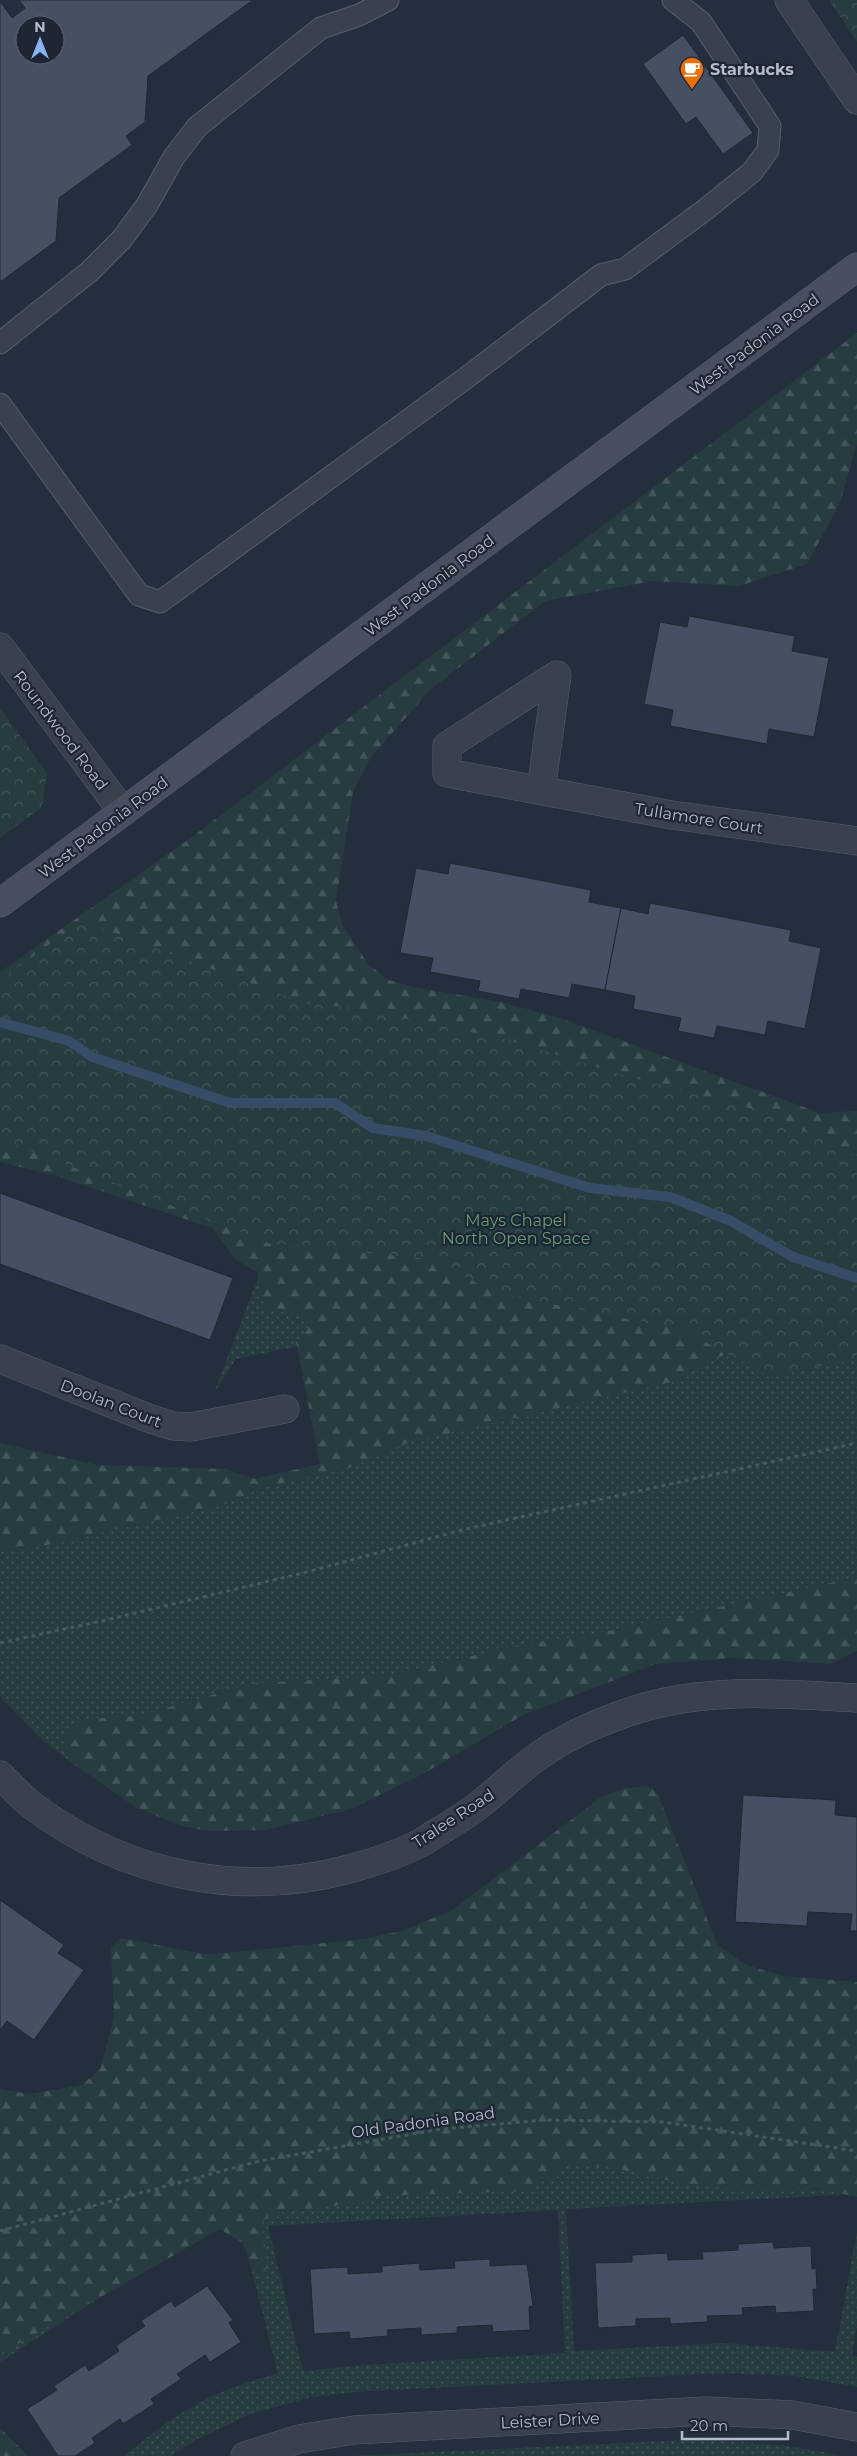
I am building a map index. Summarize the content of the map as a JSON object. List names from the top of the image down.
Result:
{
  "streets": {
    "main road": ["West Padonia Road"],
    "street": [
      "Roundwood Road",
      "Tullamore Court",
      "Doolan Court",
      "Tralee Road",
      "Leister Drive"
    ],
    "path": ["Old Padonia Road"]
  },
  "crossings": [
    ["West Padonia Road", "Roundwood Road"]
  ],
  "parks": ["Mays Chapel North Open Space"],
  "places": {
    "cafe": ["Starbucks"]
  },
  "scale_bar": "20 m",
  "north": "top"
}
